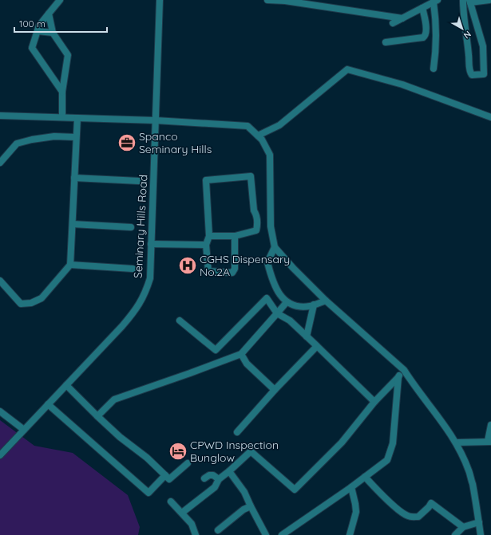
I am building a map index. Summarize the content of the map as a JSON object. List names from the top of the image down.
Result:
{
  "streets": {
    "street": ["Seminary Hills Road"]
  },
  "places": {
    "office": ["Spanco Seminary Hills"],
    "hospital": ["CGHS Dispensary No.2A"],
    "hotel": ["CPWD Inspection Bunglow"]
  },
  "scale_bar": "100 m",
  "north": "bottom right"
}
